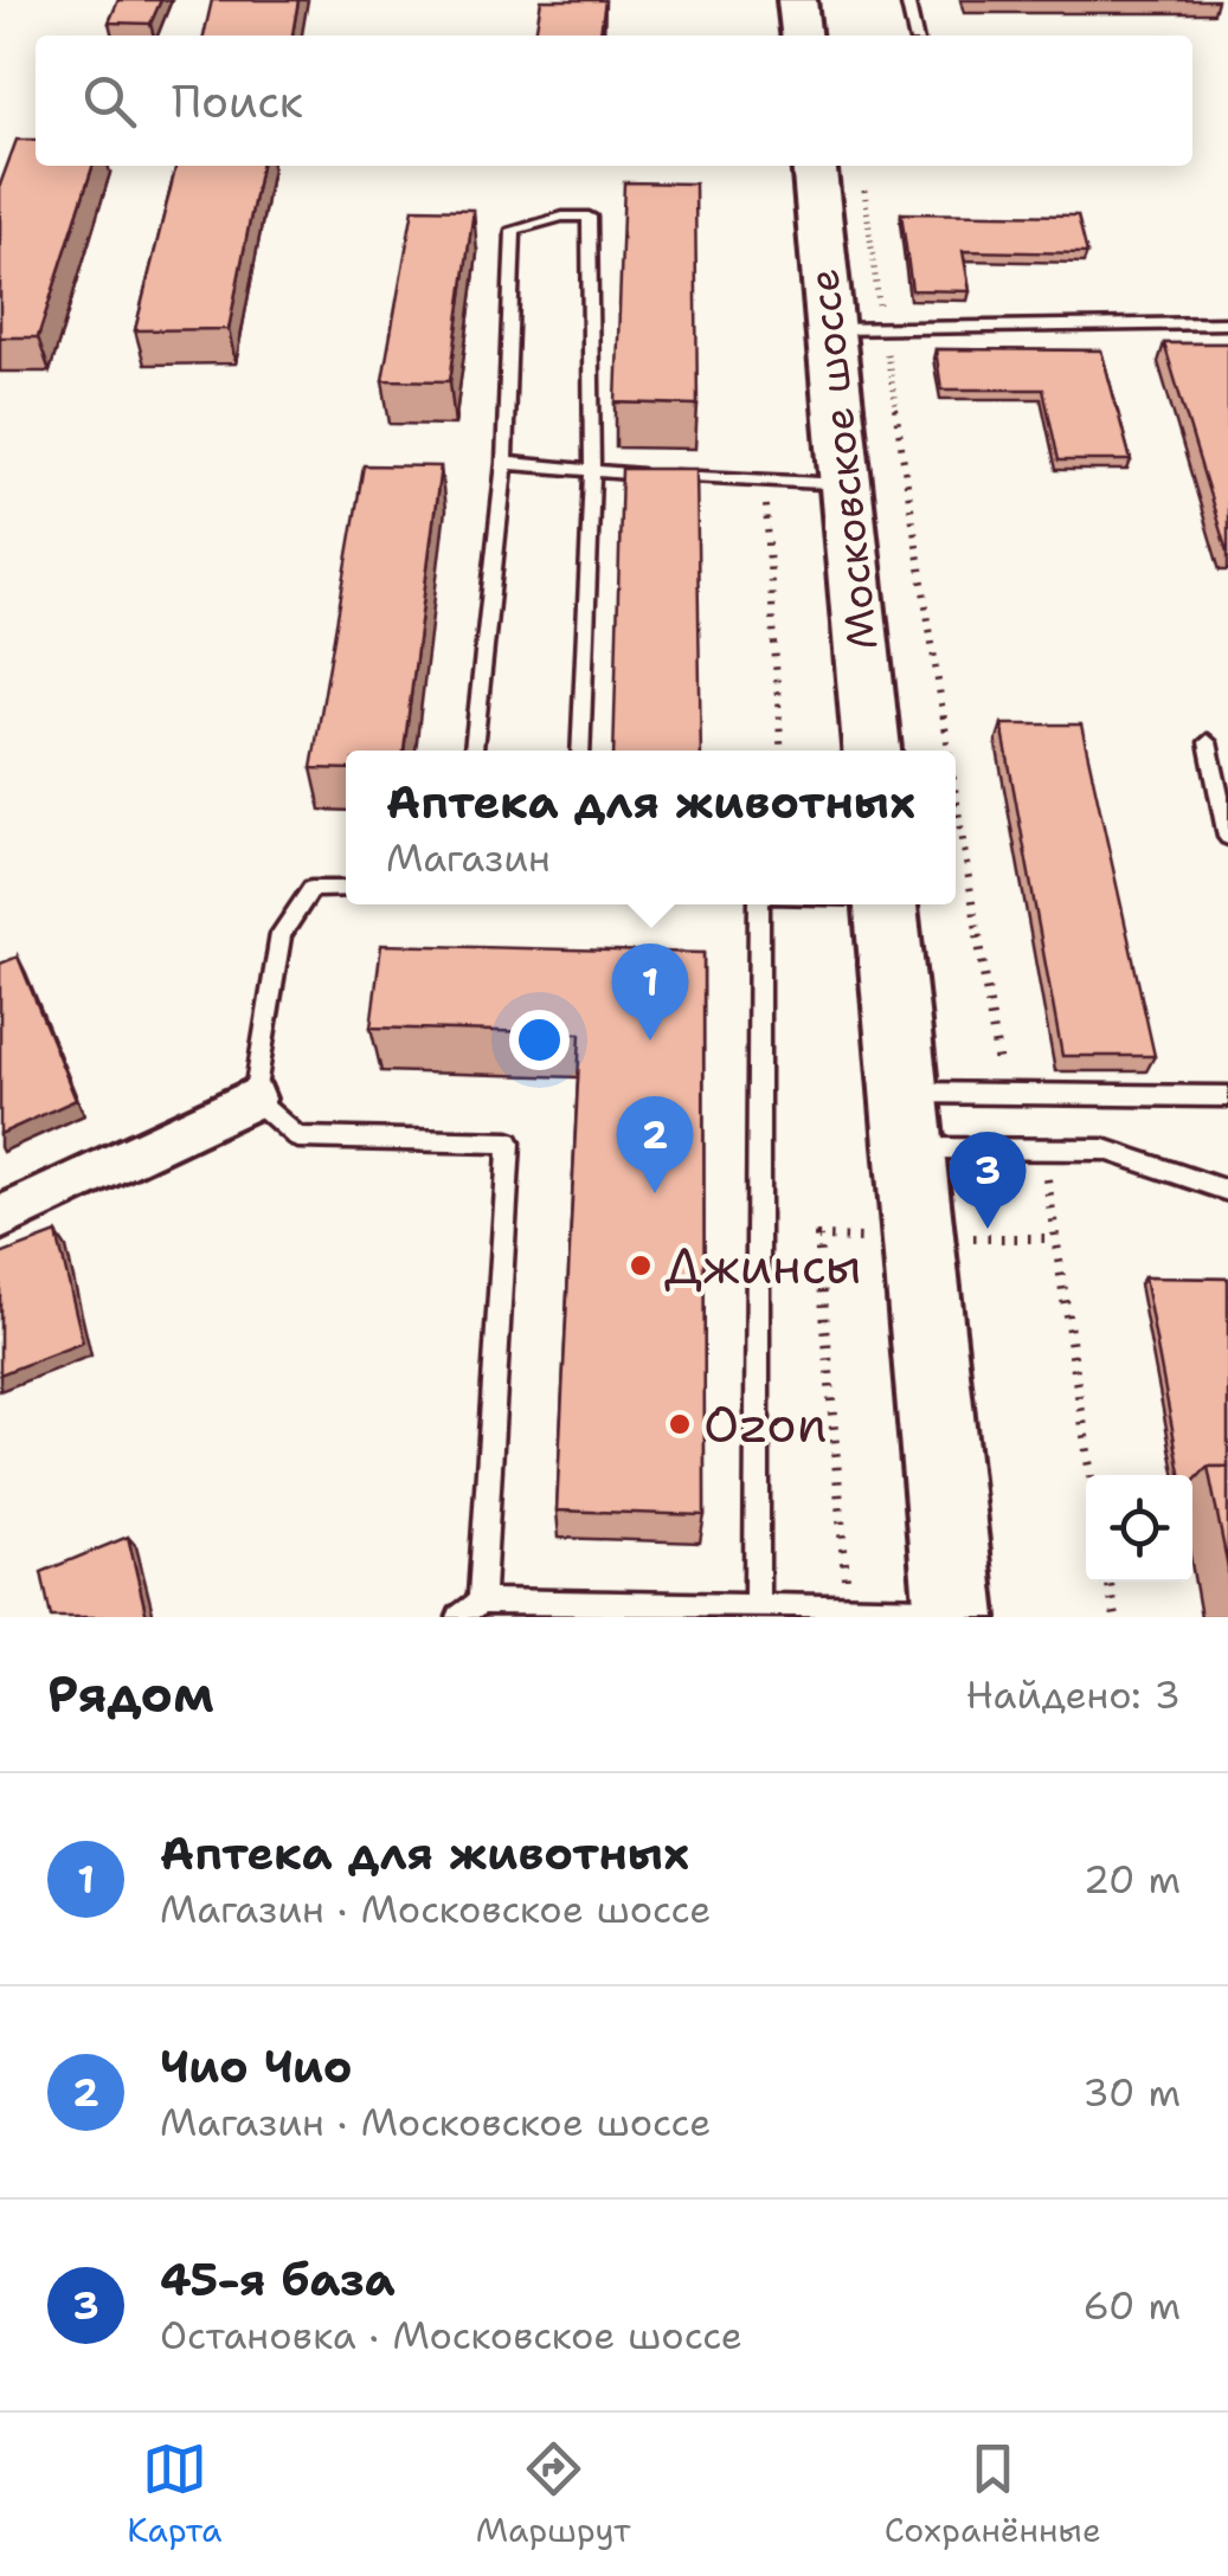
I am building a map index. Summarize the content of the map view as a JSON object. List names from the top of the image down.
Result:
{
  "streets": {
    "main road": ["Московское шоссе"]
  },
  "places": ["Джинсы", "Ozon"],
  "page": {
    "search": "Поиск",
    "popup": ["Аптека для животных", "Магазин"],
    "pins": ["1", "2", "3"],
    "heading": ["Рядом", "Найдено: 3"],
    "list": [
      {
        "mark": "1",
        "name": "Аптека для животных",
        "note": "Магазин · Московское шоссе",
        "value": "20 m"
      },
      {
        "mark": "2",
        "name": "Чио Чио",
        "note": "Магазин · Московское шоссе",
        "value": "30 m"
      },
      {
        "mark": "3",
        "name": "45-я база",
        "note": "Остановка · Московское шоссе",
        "value": "60 m"
      }
    ],
    "nav": ["Карта", "Маршрут", "Сохранённые"]
  }
}
